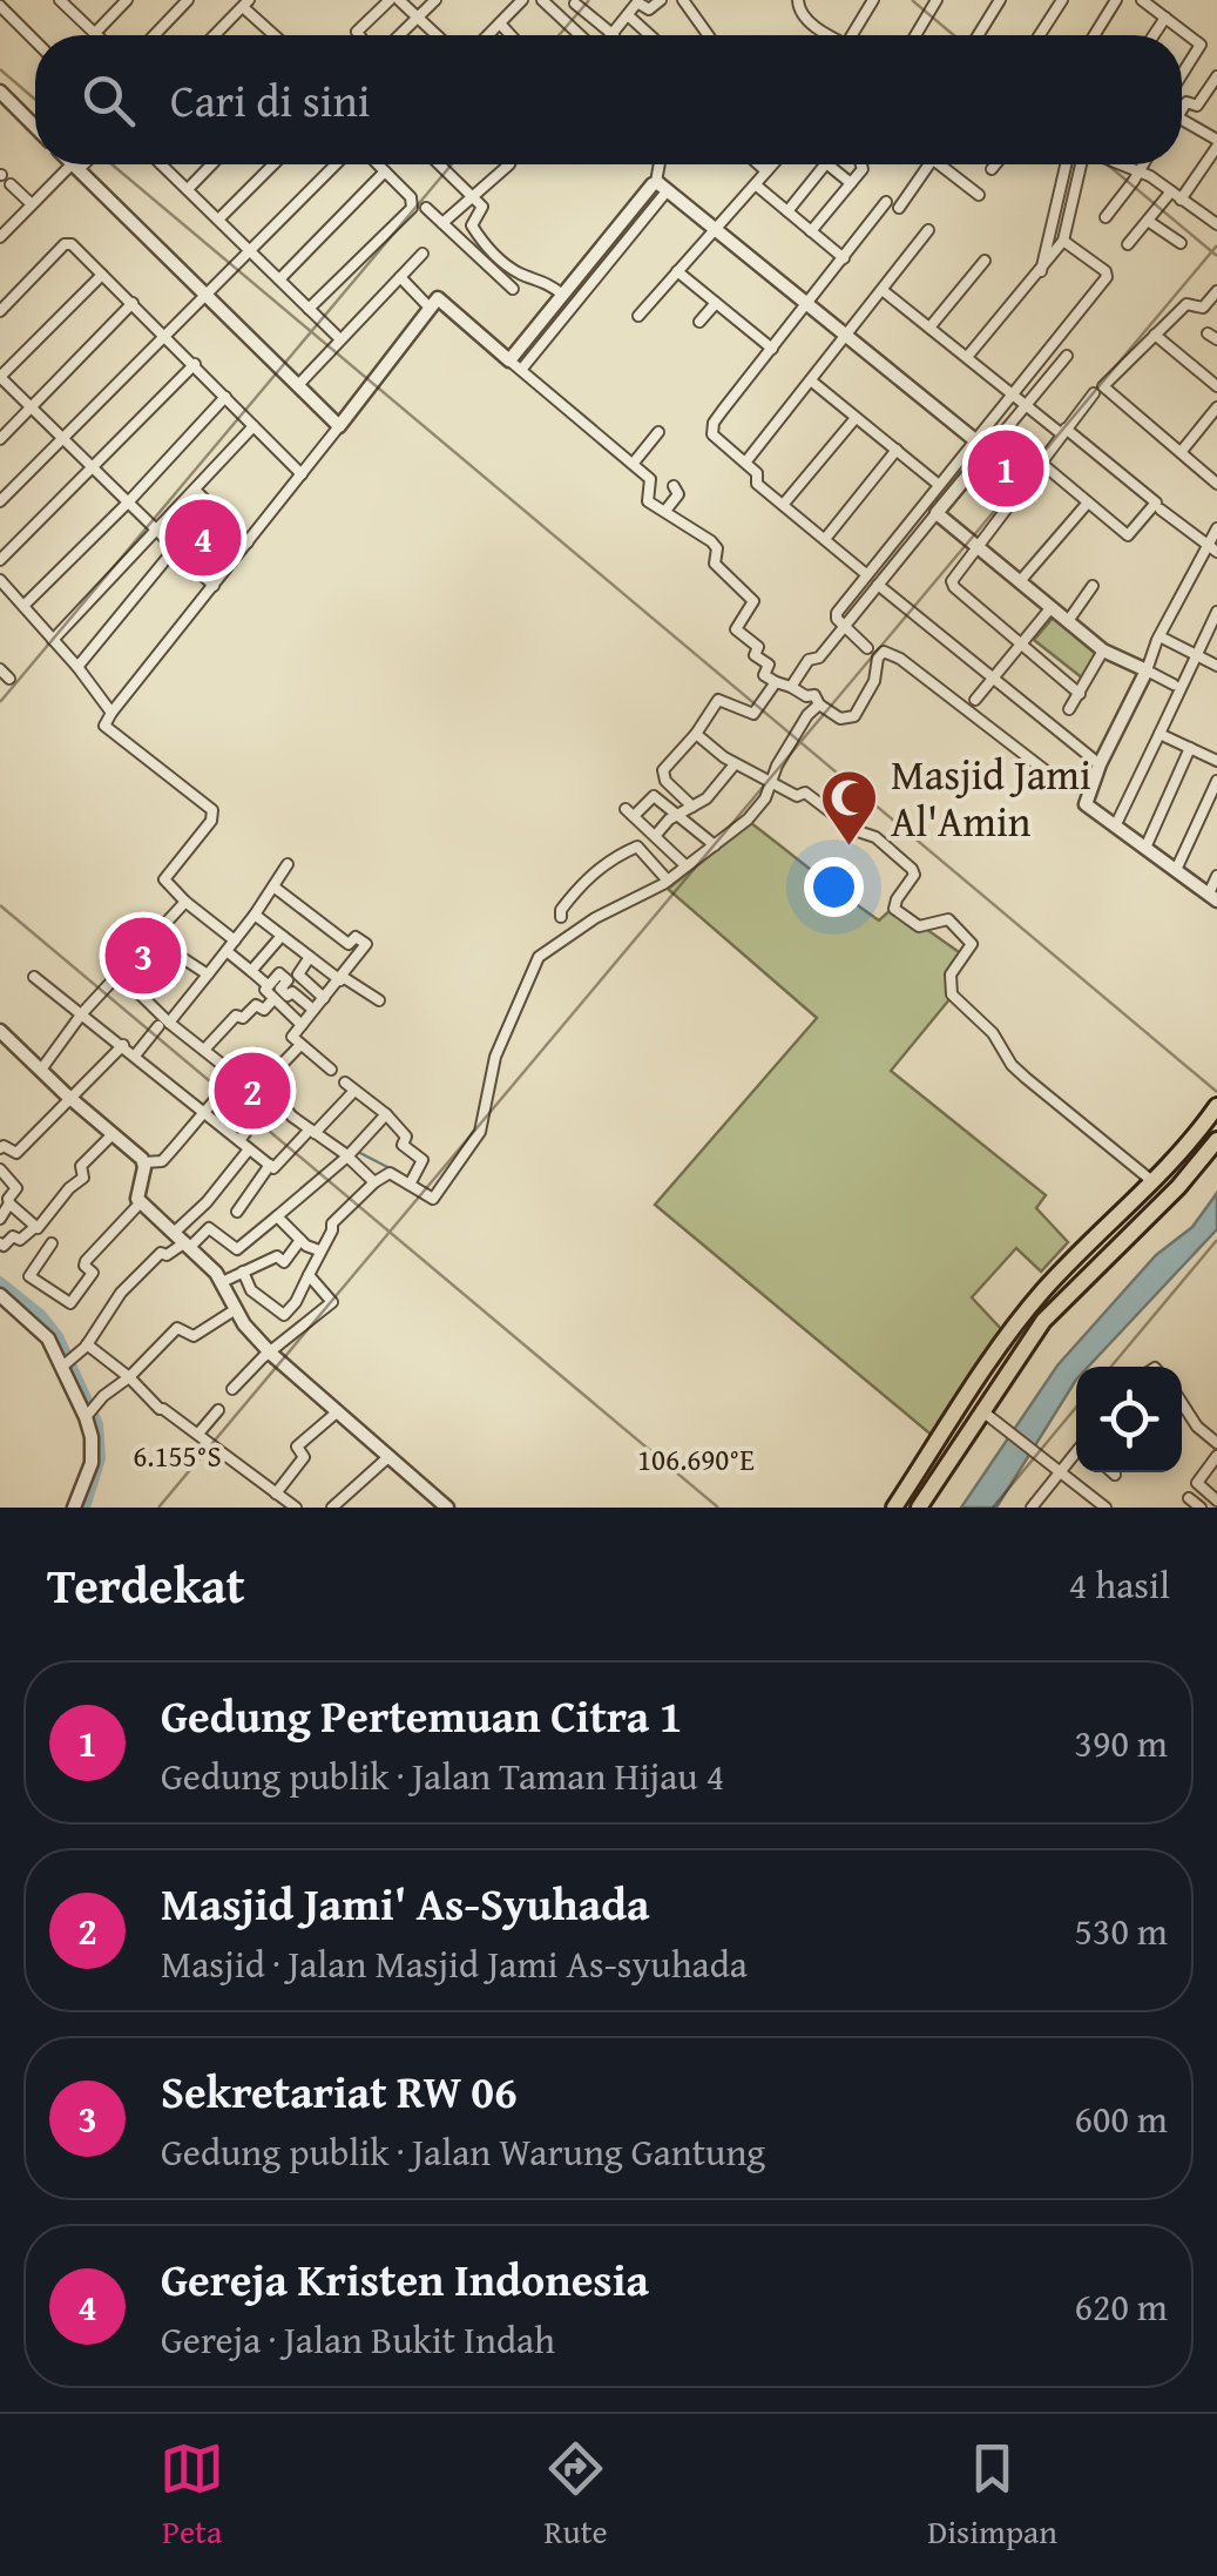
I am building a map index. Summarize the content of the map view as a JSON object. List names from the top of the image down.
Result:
{
  "places": {
    "mosque": ["Masjid Jami Al'Amin"]
  },
  "page": {
    "search": "Cari di sini",
    "pins": [
      "1",
      "4",
      "3",
      "2"
    ],
    "heading": ["Terdekat", "4 hasil"],
    "list": [
      {
        "mark": "1",
        "name": "Gedung Pertemuan Citra 1",
        "note": "Gedung publik · Jalan Taman Hijau 4",
        "value": "390 m"
      },
      {
        "mark": "2",
        "name": "Masjid Jami' As-Syuhada",
        "note": "Masjid · Jalan Masjid Jami As-syuhada",
        "value": "530 m"
      },
      {
        "mark": "3",
        "name": "Sekretariat RW 06",
        "note": "Gedung publik · Jalan Warung Gantung",
        "value": "600 m"
      },
      {
        "mark": "4",
        "name": "Gereja Kristen Indonesia",
        "note": "Gereja · Jalan Bukit Indah",
        "value": "620 m"
      }
    ],
    "nav": ["Peta", "Rute", "Disimpan"]
  },
  "coordinates": ["6.155°S", "106.690°E"]
}
